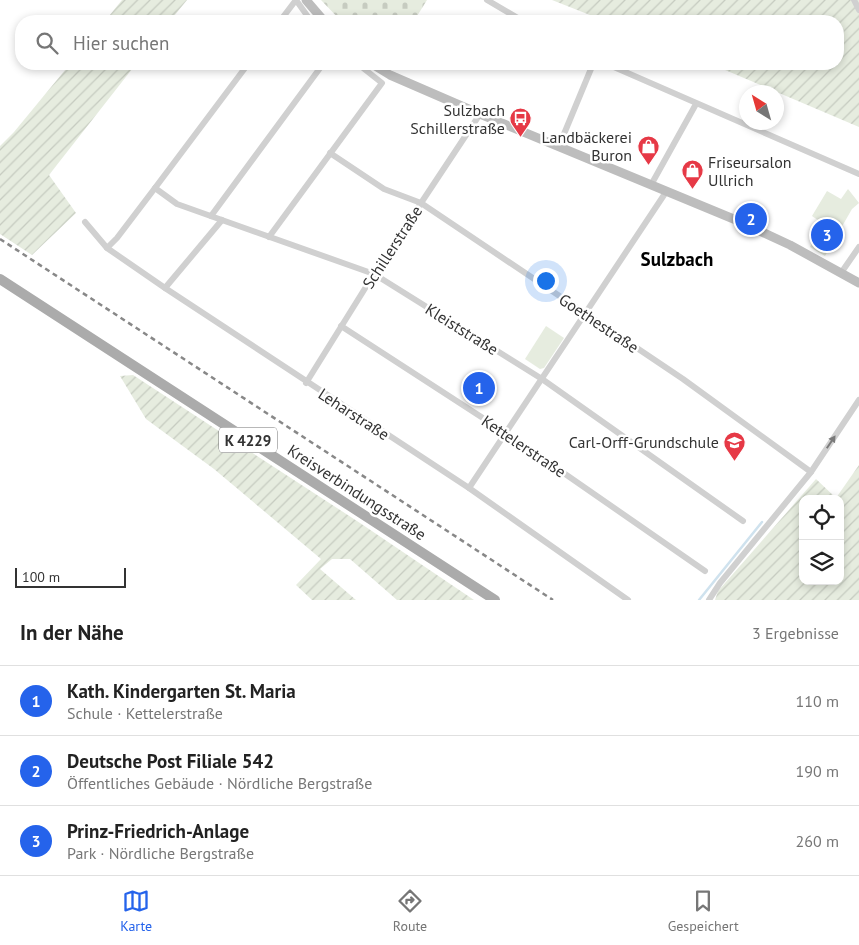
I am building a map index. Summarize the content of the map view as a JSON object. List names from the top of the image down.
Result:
{
  "streets": {
    "main road": ["K 4229", "Kreisverbindungsstraße"],
    "street": [
      "Schillerstraße",
      "Goethestraße",
      "Kleiststraße",
      "Leharstraße",
      "Kettelerstraße"
    ]
  },
  "crossings": [
    ["Schillerstraße", "Goethestraße"],
    ["Schillerstraße", "Kleiststraße"],
    ["Schillerstraße", "Leharstraße"],
    ["Schillerstraße", "Kettelerstraße"]
  ],
  "districts": ["Sulzbach"],
  "places": {
    "bus stop": ["Sulzbach Schillerstraße"],
    "shop": ["Landbäckerei Buron", "Friseursalon Ullrich"],
    "school or university": ["Carl-Orff-Grundschule"]
  },
  "scale_bar": "100 m",
  "north": "top left",
  "page": {
    "search": "Hier suchen",
    "pins": ["2", "3", "1"],
    "scale": "100 m",
    "heading": ["In der Nähe", "3 Ergebnisse"],
    "list": [
      {
        "mark": "1",
        "name": "Kath. Kindergarten St. Maria",
        "note": "Schule · Kettelerstraße",
        "value": "110 m"
      },
      {
        "mark": "2",
        "name": "Deutsche Post Filiale 542",
        "note": "Öffentliches Gebäude · Nördliche Bergstraße",
        "value": "190 m"
      },
      {
        "mark": "3",
        "name": "Prinz-Friedrich-Anlage",
        "note": "Park · Nördliche Bergstraße",
        "value": "260 m"
      }
    ],
    "nav": ["Karte", "Route", "Gespeichert"]
  }
}
